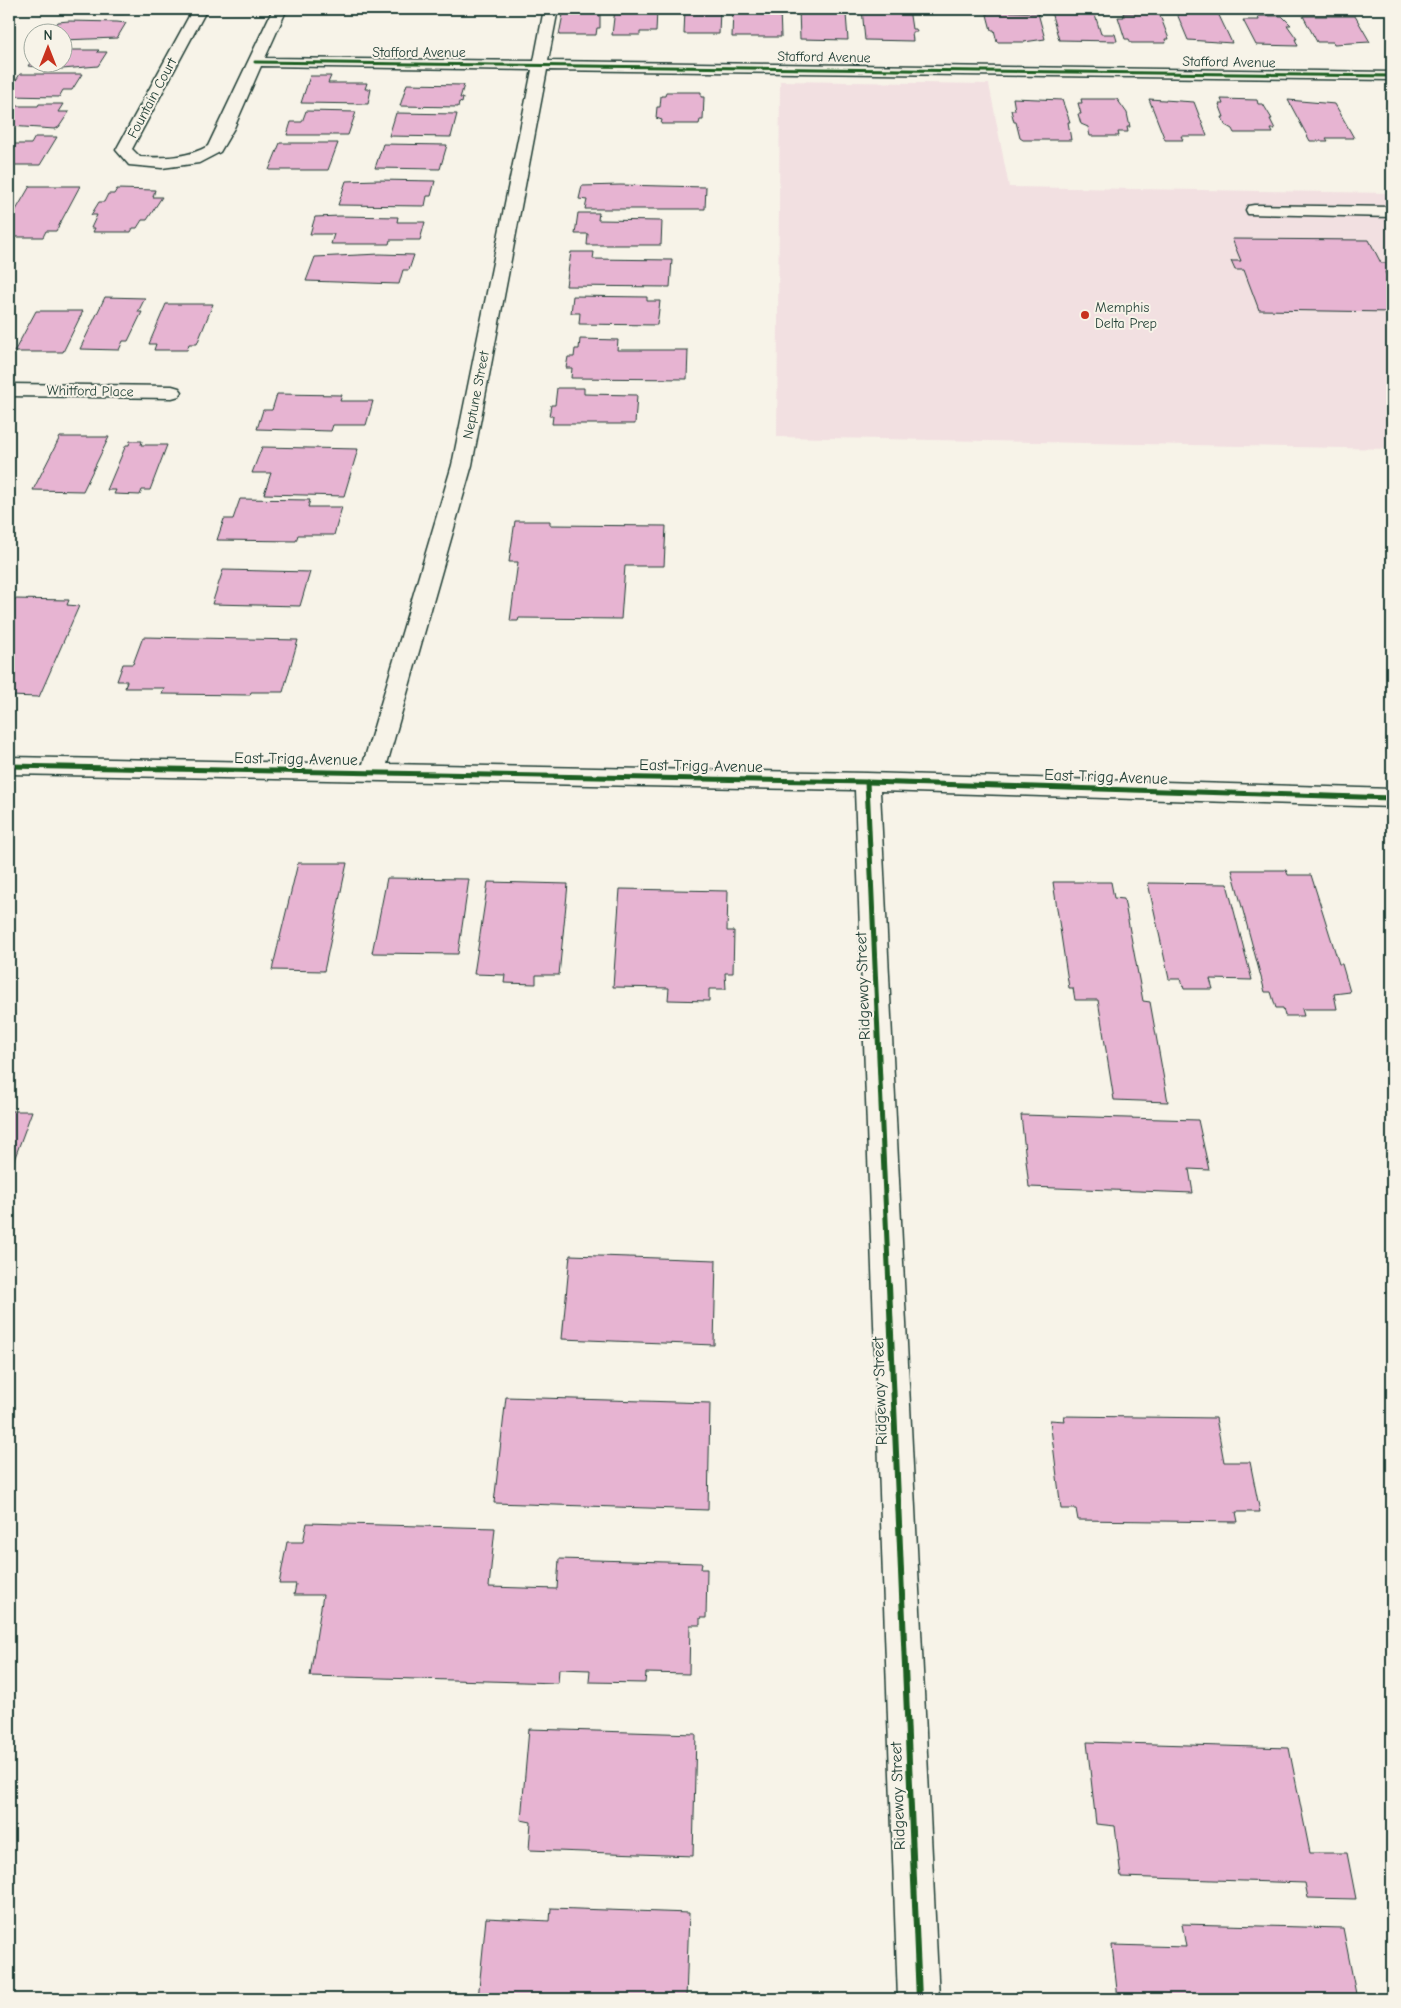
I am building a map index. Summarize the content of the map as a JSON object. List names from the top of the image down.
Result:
{
  "streets": {
    "street": [
      "Stafford Avenue",
      "Fountain Court",
      "Whitford Place",
      "Neptune Street",
      "East Trigg Avenue",
      "Ridgeway Street"
    ]
  },
  "crossings": [
    ["Stafford Avenue", "Fountain Court"],
    ["Stafford Avenue", "Neptune Street"],
    ["Neptune Street", "East Trigg Avenue"],
    ["East Trigg Avenue", "Ridgeway Street"]
  ],
  "places": ["Memphis Delta Prep"],
  "north": "top"
}
